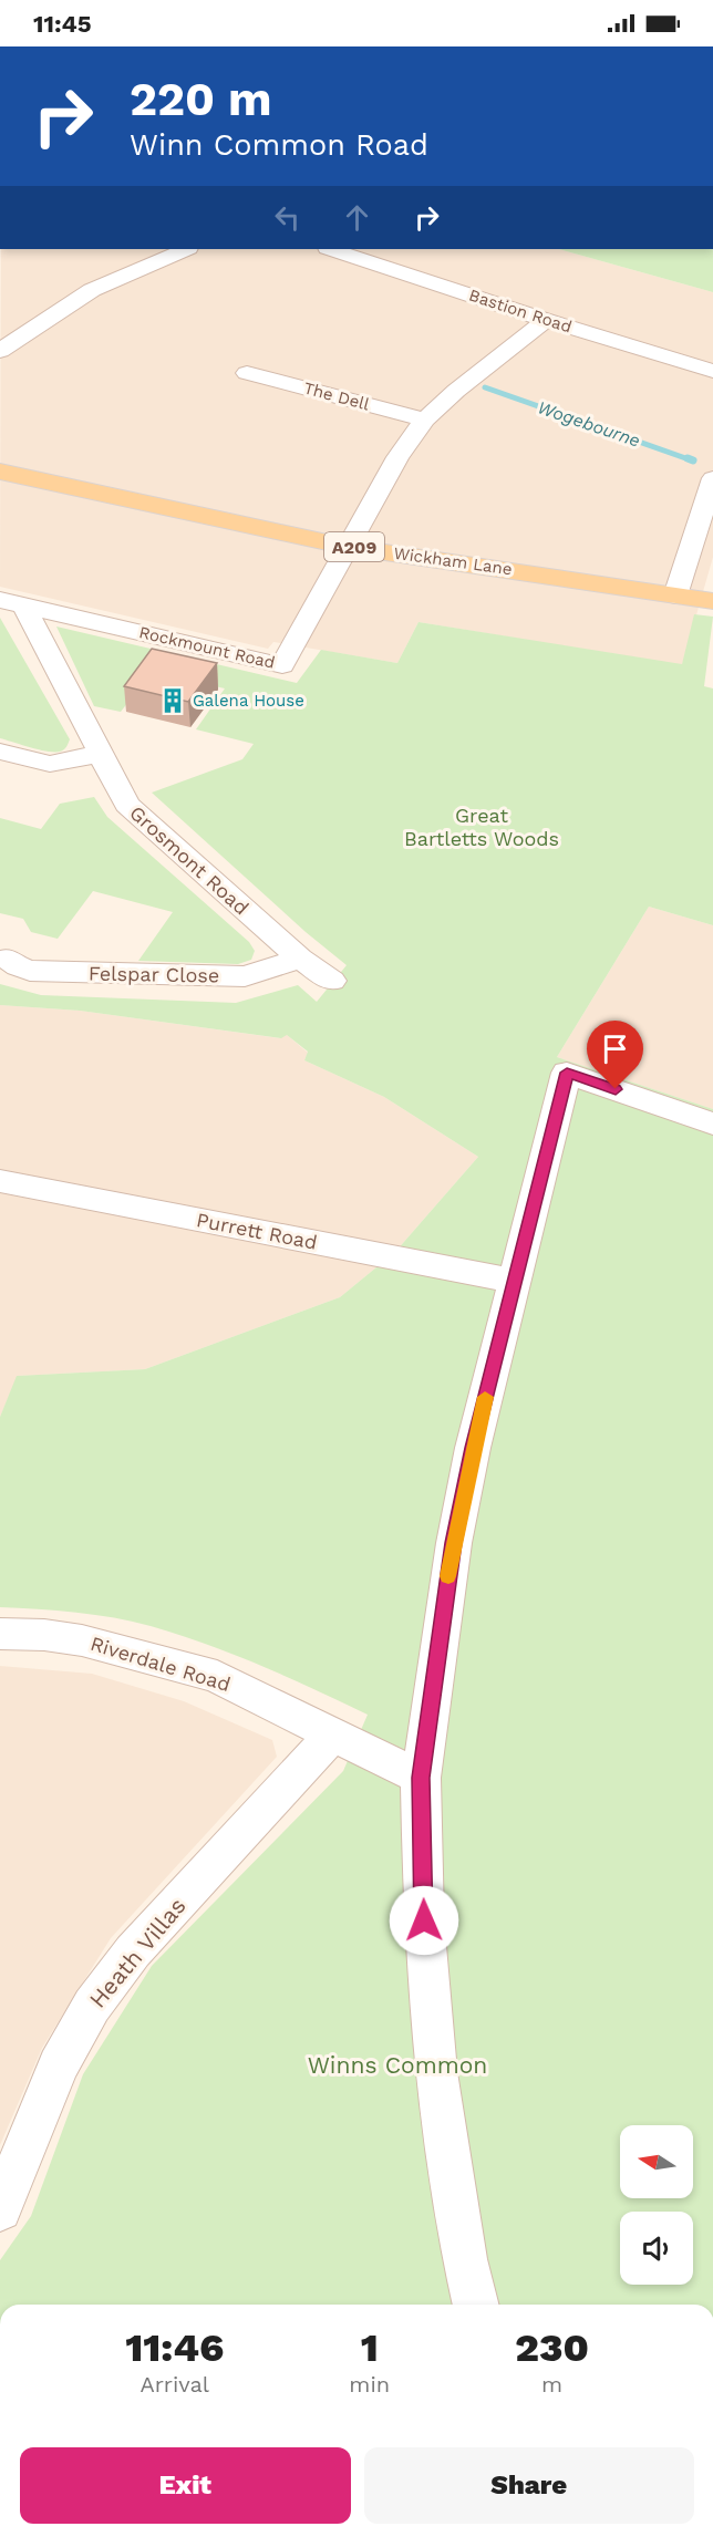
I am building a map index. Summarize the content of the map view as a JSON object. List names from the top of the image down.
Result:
{
  "streets": {
    "main road": ["A209", "Wickham Lane"],
    "street": [
      "Bastion Road",
      "The Dell",
      "Rockmount Road",
      "Grosmont Road",
      "Felspar Close",
      "Purrett Road",
      "Riverdale Road",
      "Heath Villas"
    ]
  },
  "crossings": [
    ["Wickham Lane", "Rockmount Road"],
    ["Rockmount Road", "Grosmont Road"],
    ["Grosmont Road", "Felspar Close"],
    ["Riverdale Road", "Heath Villas"]
  ],
  "water": ["Wogebourne"],
  "parks": ["Great Bartletts Woods", "Winns Common"],
  "places": {
    "building": ["Galena House"]
  },
  "north": "left",
  "page": {
    "status": "11:45",
    "turn": ["220 m", "Winn Common Road"],
    "eta": [
      "11:46",
      "Arrival",
      "1",
      "min",
      "230",
      "m"
    ],
    "buttons": ["Exit", "Share"]
  }
}
